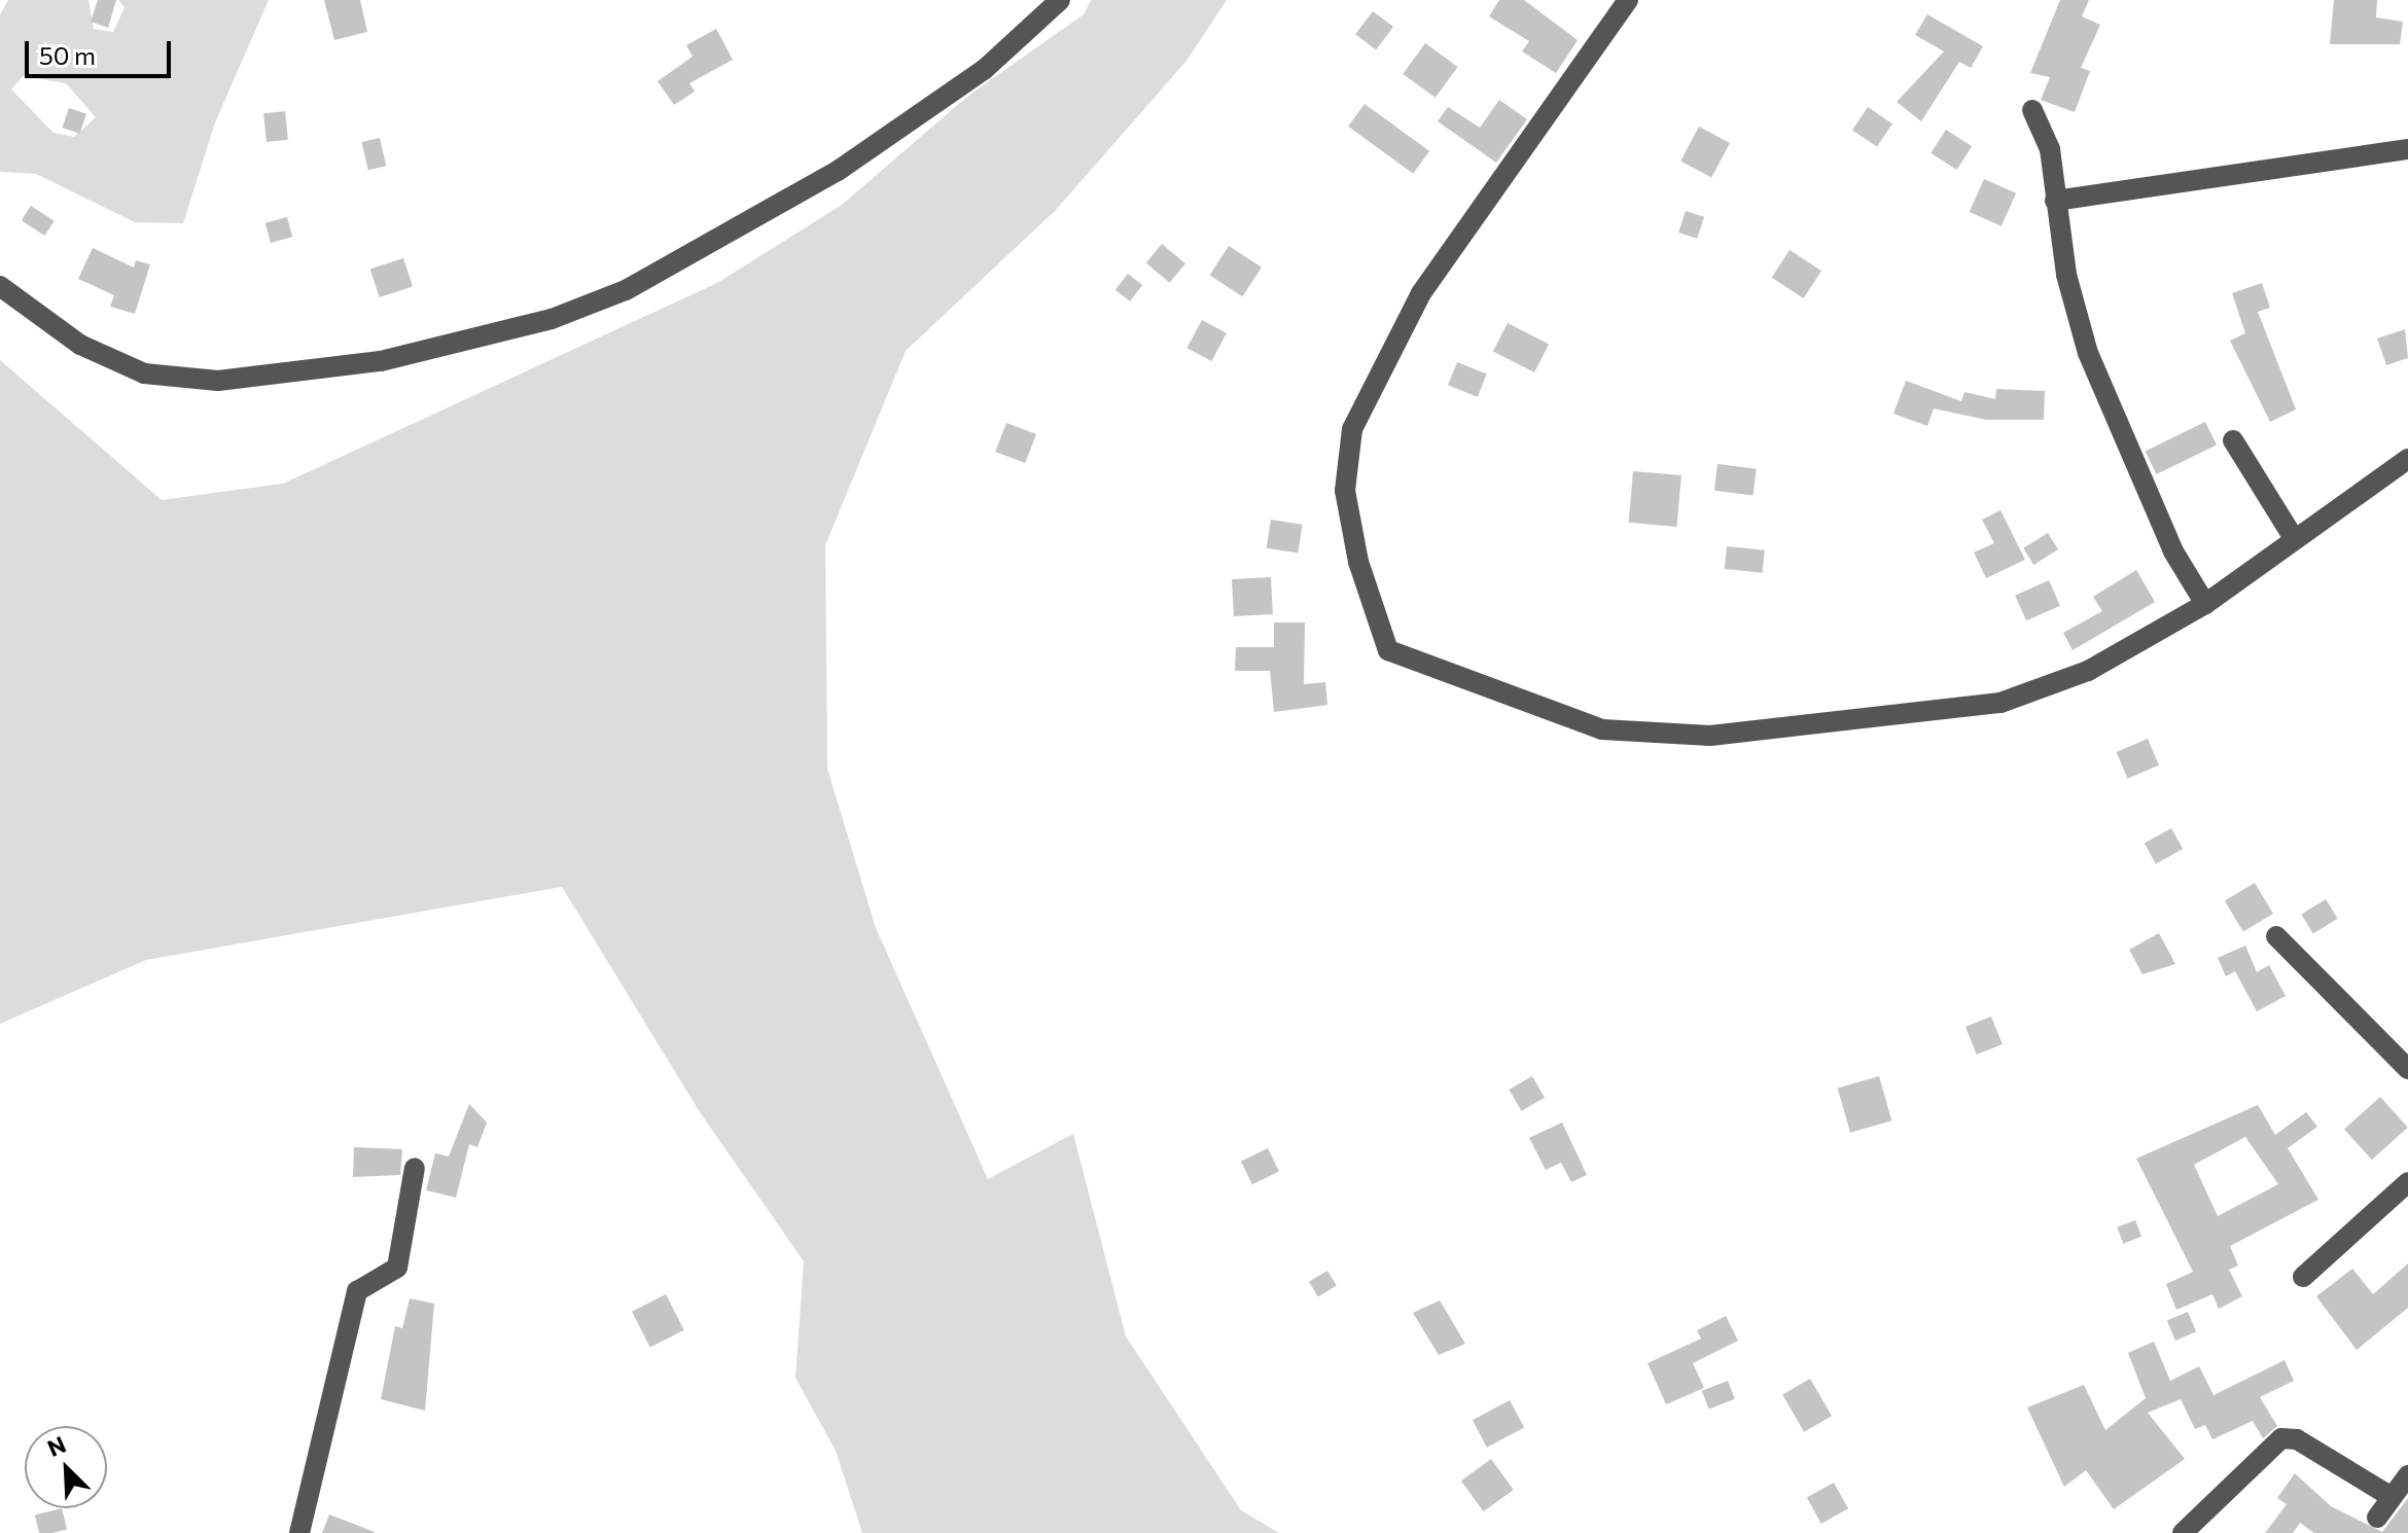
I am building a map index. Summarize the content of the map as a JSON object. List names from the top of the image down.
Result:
{
  "scale_bar": "50 m",
  "north": "top left"
}
